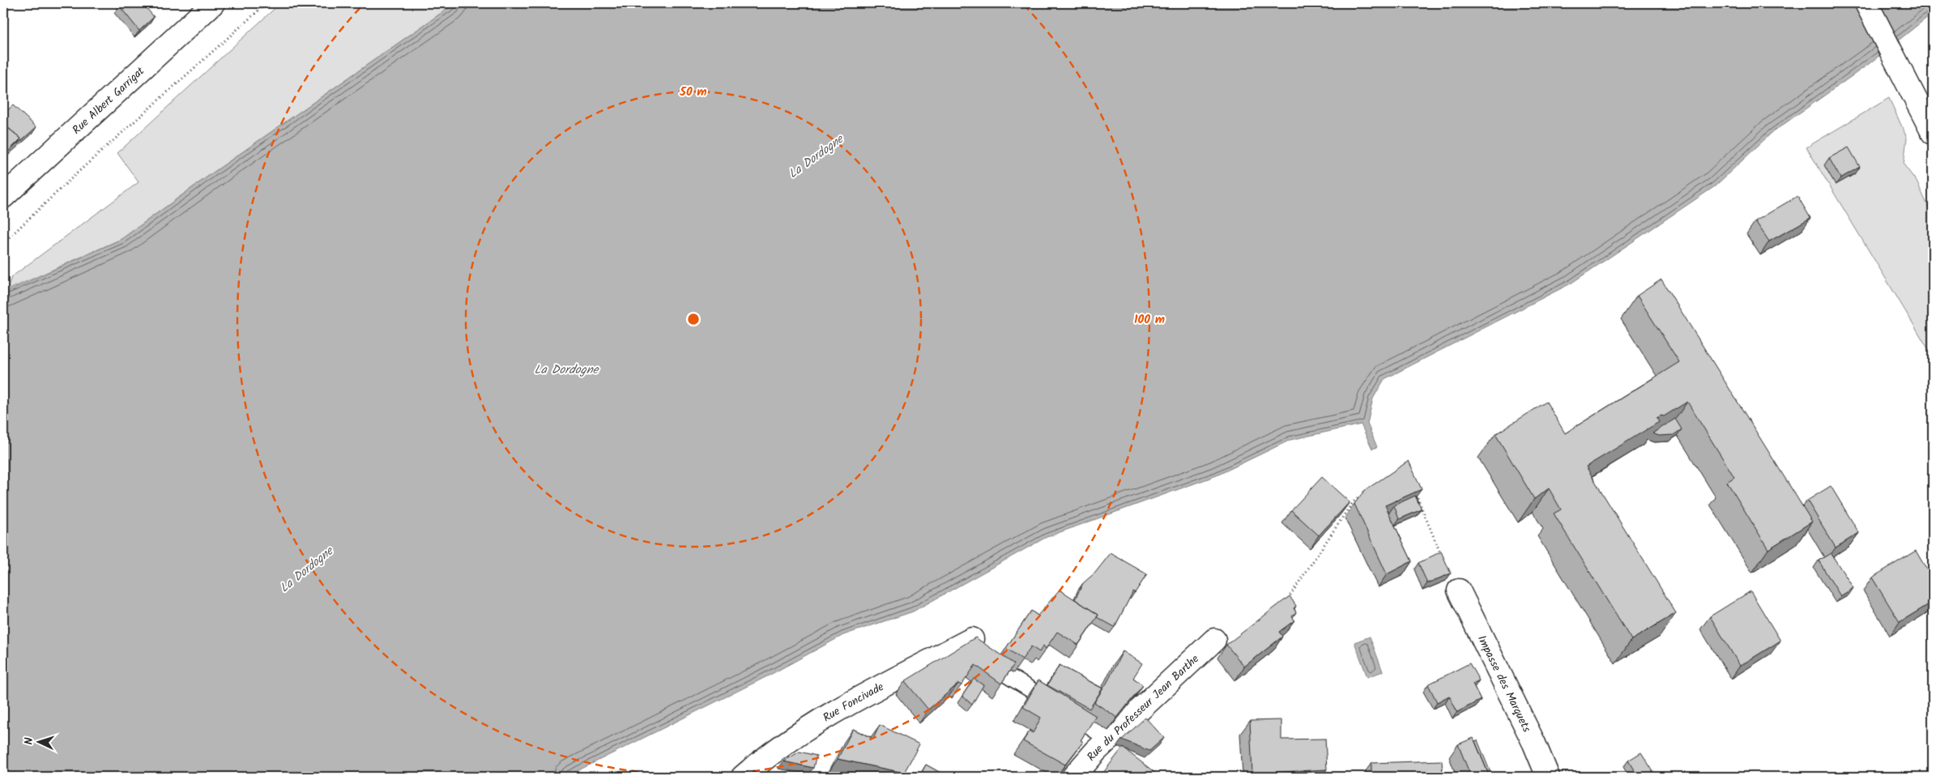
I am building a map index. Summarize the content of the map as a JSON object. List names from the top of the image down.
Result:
{
  "streets": {
    "street": [
      "Rue Albert Garrigat",
      "Impasse des Marquets",
      "Rue Foncivade",
      "Rue du Professeur Jean Barthe"
    ]
  },
  "water": ["La Dordogne"],
  "north": "left",
  "rings": ["50 m", "100 m"]
}
